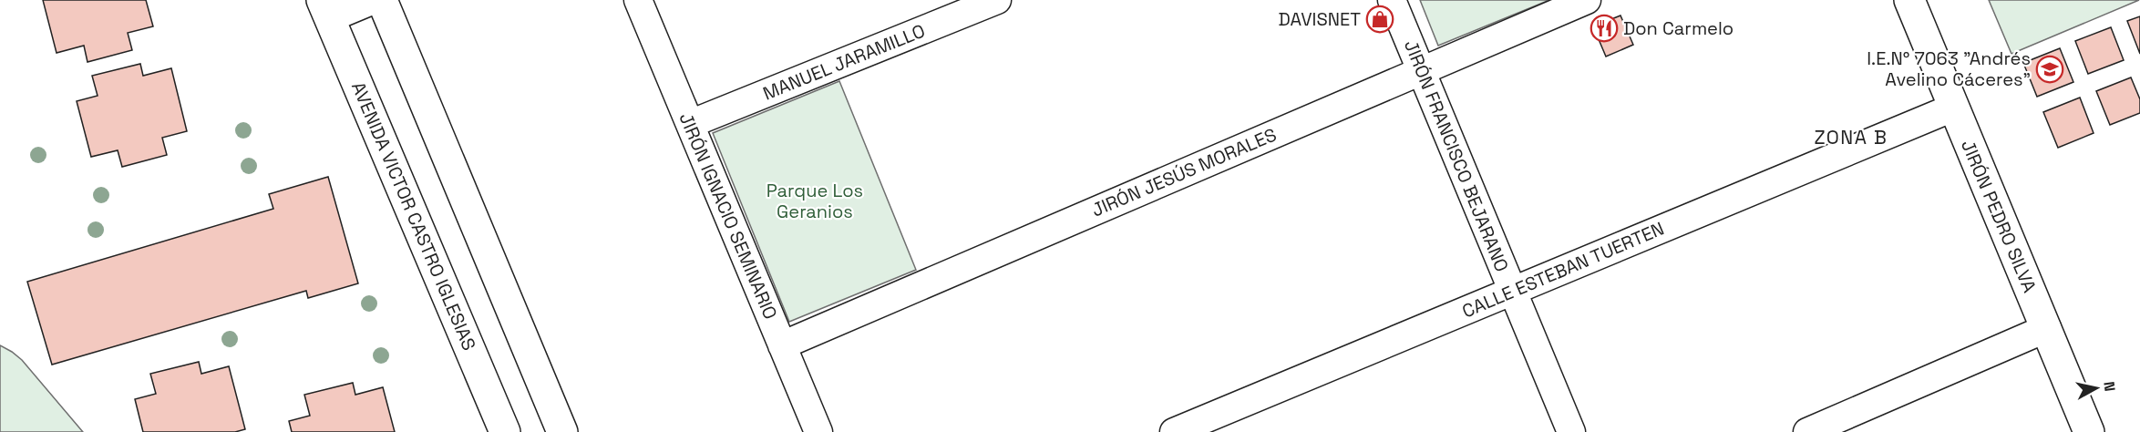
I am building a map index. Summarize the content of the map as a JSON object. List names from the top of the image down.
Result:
{
  "streets": {
    "street": [
      "MANUEL JARAMILLO",
      "JIRÓN FRANCISCO BEJARANO",
      "JIRÓN JESÚS MORALES",
      "AVENIDA VICTOR CASTRO IGLESIAS",
      "JIRÓN IGNACIO SEMINARIO",
      "JIRÓN PEDRO SILVA",
      "CALLE ESTEBAN TUERTEN"
    ]
  },
  "crossings": [
    ["MANUEL JARAMILLO", "JIRÓN IGNACIO SEMINARIO"],
    ["JIRÓN FRANCISCO BEJARANO", "JIRÓN JESÚS MORALES"],
    ["JIRÓN FRANCISCO BEJARANO", "CALLE ESTEBAN TUERTEN"],
    ["JIRÓN JESÚS MORALES", "JIRÓN IGNACIO SEMINARIO"],
    ["JIRÓN PEDRO SILVA", "CALLE ESTEBAN TUERTEN"]
  ],
  "districts": ["ZONA B"],
  "parks": ["Parque Los Geranios"],
  "places": {
    "shop": ["DAVISNET"],
    "restaurant": ["Don Carmelo"],
    "school or university": ["I.E.N° 7063 \"Andrés Avelino Cáceres\""]
  },
  "north": "right"
}
